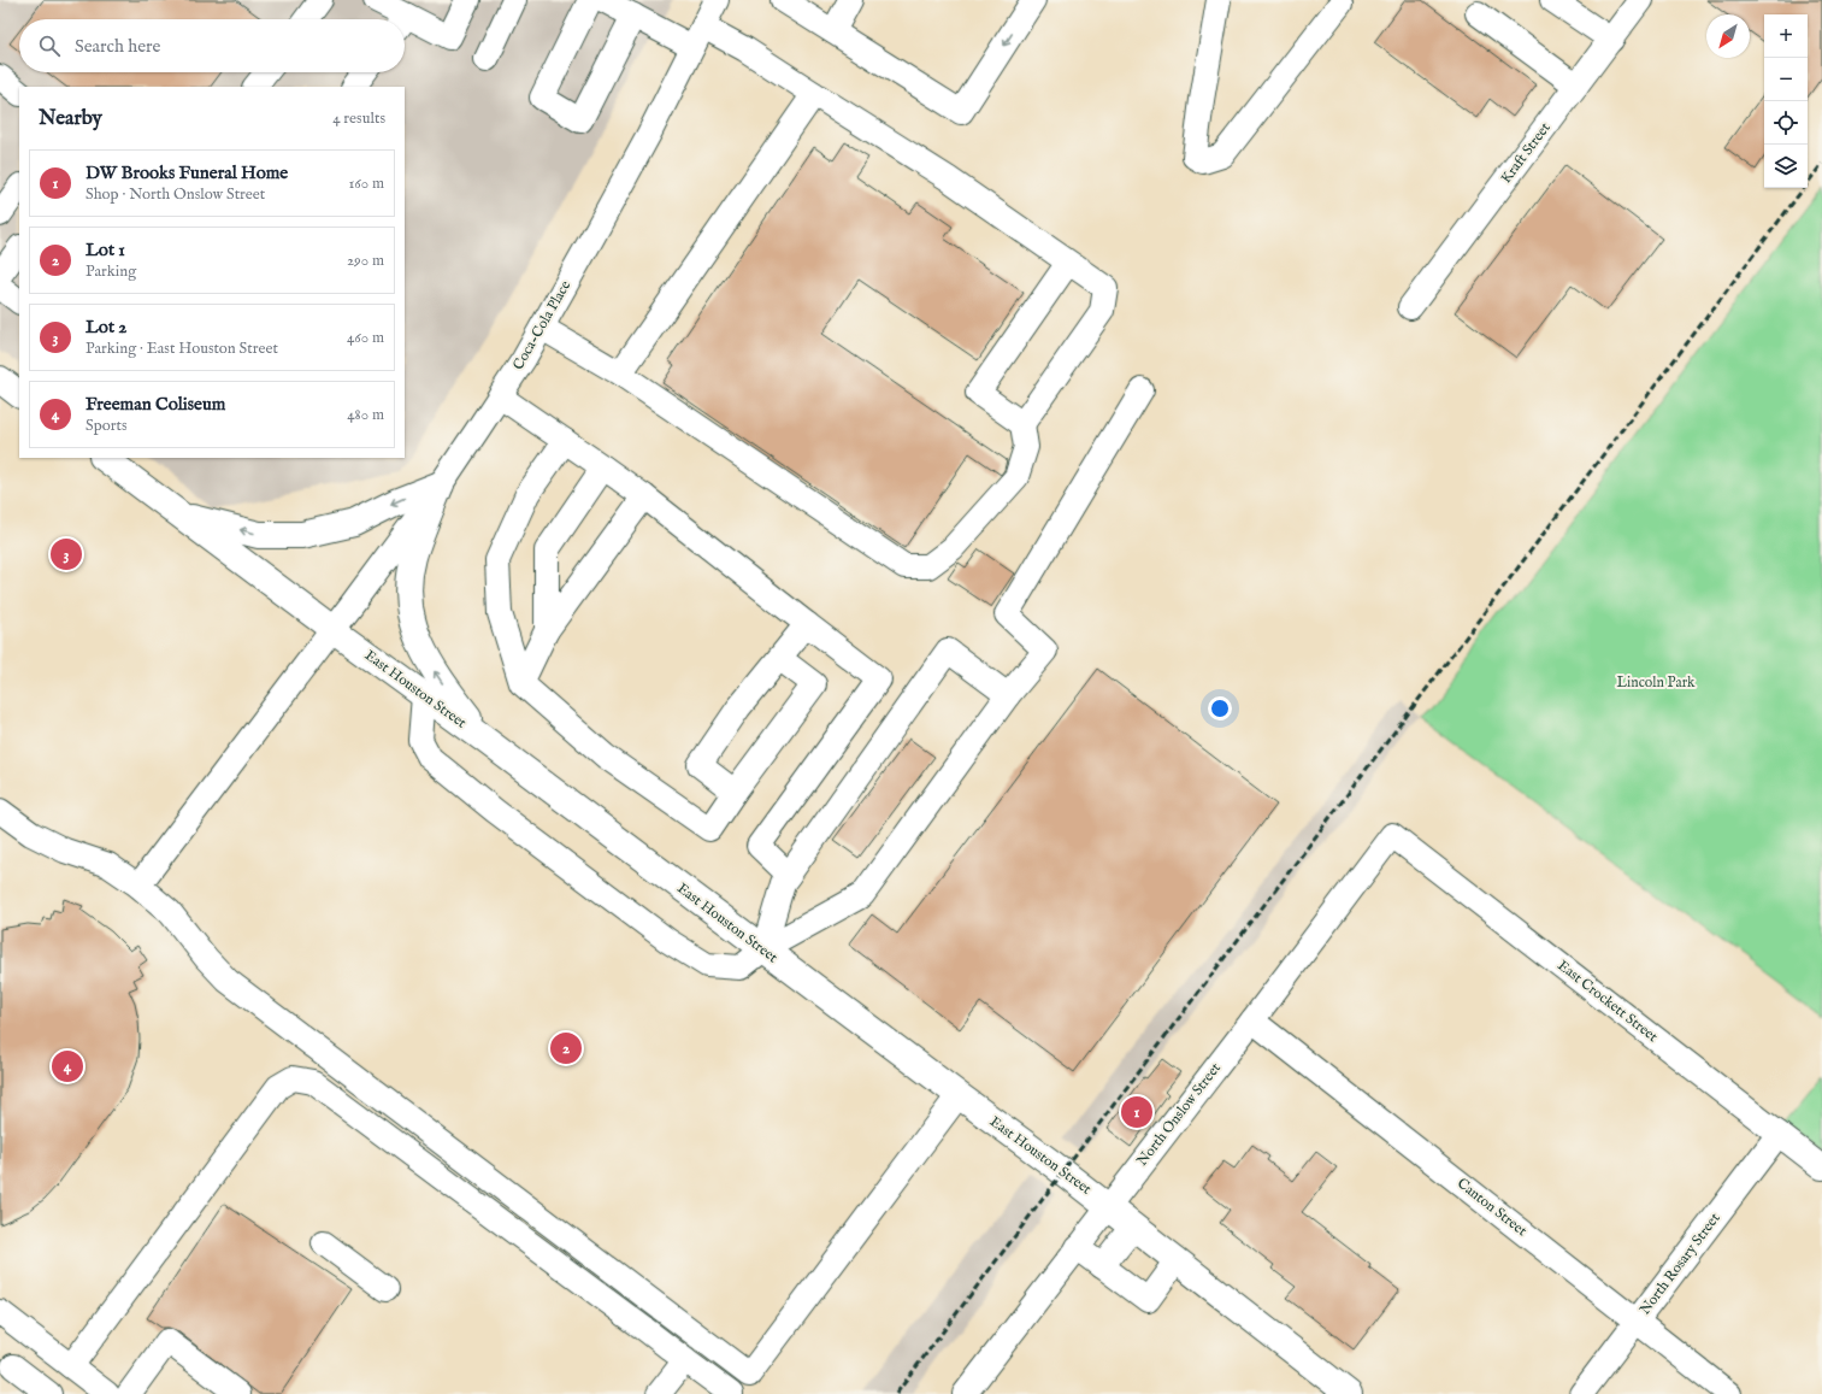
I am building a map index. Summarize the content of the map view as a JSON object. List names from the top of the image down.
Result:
{
  "streets": {
    "main road": ["East Houston Street"],
    "street": [
      "Kraft Street",
      "Coca-Cola Place",
      "East Crockett Street",
      "North Onslow Street",
      "Canton Street",
      "North Rosary Street"
    ]
  },
  "crossings": [
    ["Coca-Cola Place", "East Houston Street"],
    ["East Houston Street", "North Onslow Street"],
    ["East Crockett Street", "North Onslow Street"],
    ["East Crockett Street", "North Rosary Street"],
    ["North Onslow Street", "Canton Street"],
    ["Canton Street", "North Rosary Street"]
  ],
  "parks": ["Lincoln Park"],
  "north": "bottom left",
  "page": {
    "map_buttons": ["+", "−"],
    "search": "Search here",
    "heading": ["Nearby", "4 results"],
    "list": [
      {
        "mark": "1",
        "name": "DW Brooks Funeral Home",
        "note": "Shop · North Onslow Street",
        "value": "160 m"
      },
      {
        "mark": "2",
        "name": "Lot 1",
        "note": "Parking",
        "value": "290 m"
      },
      {
        "mark": "3",
        "name": "Lot 2",
        "note": "Parking · East Houston Street",
        "value": "460 m"
      },
      {
        "mark": "4",
        "name": "Freeman Coliseum",
        "note": "Sports",
        "value": "480 m"
      }
    ],
    "pins": [
      "3",
      "2",
      "4",
      "1"
    ]
  }
}
